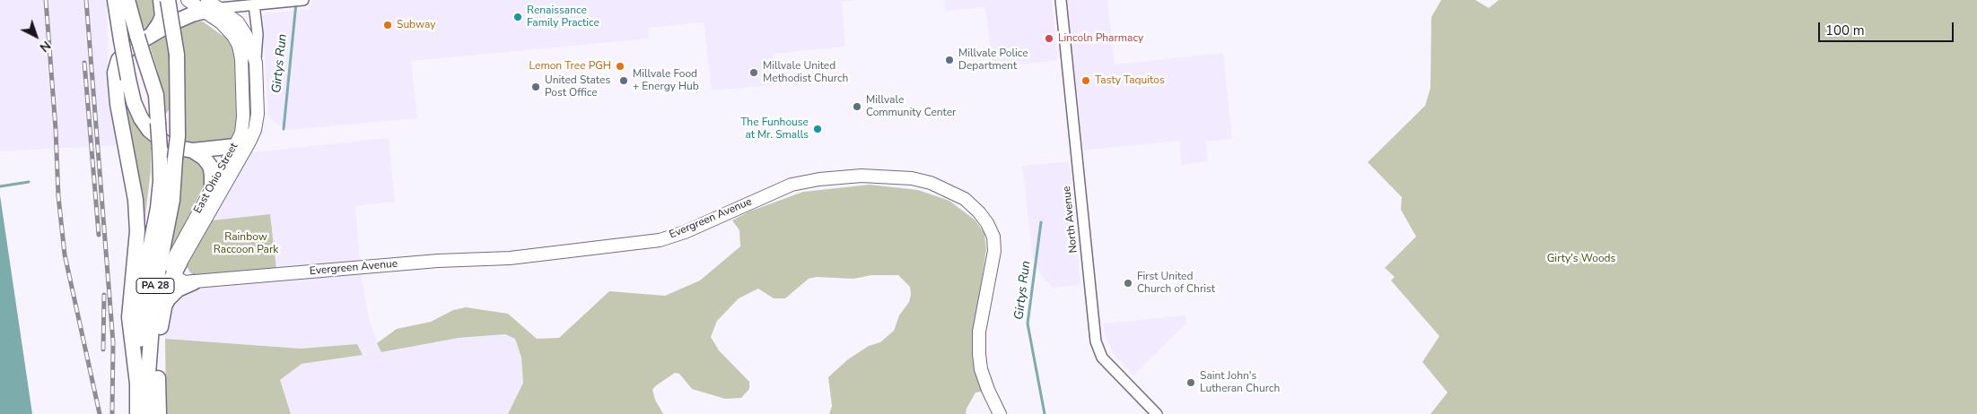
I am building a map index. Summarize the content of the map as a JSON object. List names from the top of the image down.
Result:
{
  "streets": {
    "highway": ["PA 28"],
    "main road": ["East Ohio Street", "Evergreen Avenue"],
    "street": ["North Avenue"]
  },
  "water": ["Girtys Run"],
  "parks": ["Rainbow Raccoon Park", "Girty's Woods"],
  "places": [
    "Renaissance Family Practice",
    "Subway",
    "Lincoln Pharmacy",
    "Millvale Police Department",
    "Lemon Tree PGH",
    "Millvale United Methodist Church",
    "Millvale Food + Energy Hub",
    "Tasty Taquitos",
    "United States Post Office",
    "Millvale Community Center",
    "The Funhouse at Mr. Smalls",
    "First United Church of Christ",
    "Saint John's Lutheran Church"
  ],
  "scale_bar": "100 m",
  "north": "bottom right"
}
